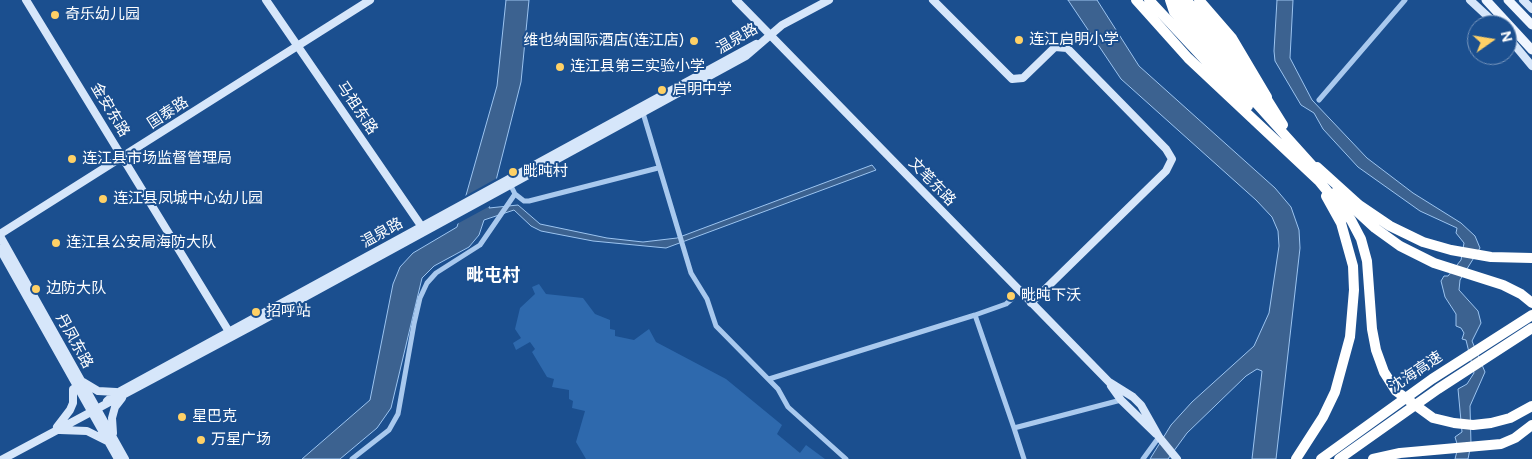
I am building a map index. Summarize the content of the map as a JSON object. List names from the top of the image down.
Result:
{
  "streets": {
    "highway": ["沈海高速"],
    "main road": [
      "温泉路",
      "马祖东路",
      "金安东路",
      "国泰路",
      "文笔东路",
      "丹凤东路"
    ]
  },
  "crossings": [
    ["温泉路", "马祖东路"],
    ["温泉路", "金安东路"],
    ["温泉路", "文笔东路"],
    ["温泉路", "丹凤东路"],
    ["马祖东路", "国泰路"],
    ["金安东路", "国泰路"],
    ["国泰路", "丹凤东路"]
  ],
  "districts": ["毗屯村"],
  "places": [
    "奇乐幼儿园",
    "连江启明小学",
    "维也纳国际酒店(连江店)",
    "连江县第三实验小学",
    "启明中学",
    "连江县市场监督管理局",
    "毗旽村",
    "连江县凤城中心幼儿园",
    "连江县公安局海防大队",
    "边防大队",
    "毗旽下沃",
    "招呼站",
    "星巴克",
    "万星广场"
  ],
  "north": "right"
}
